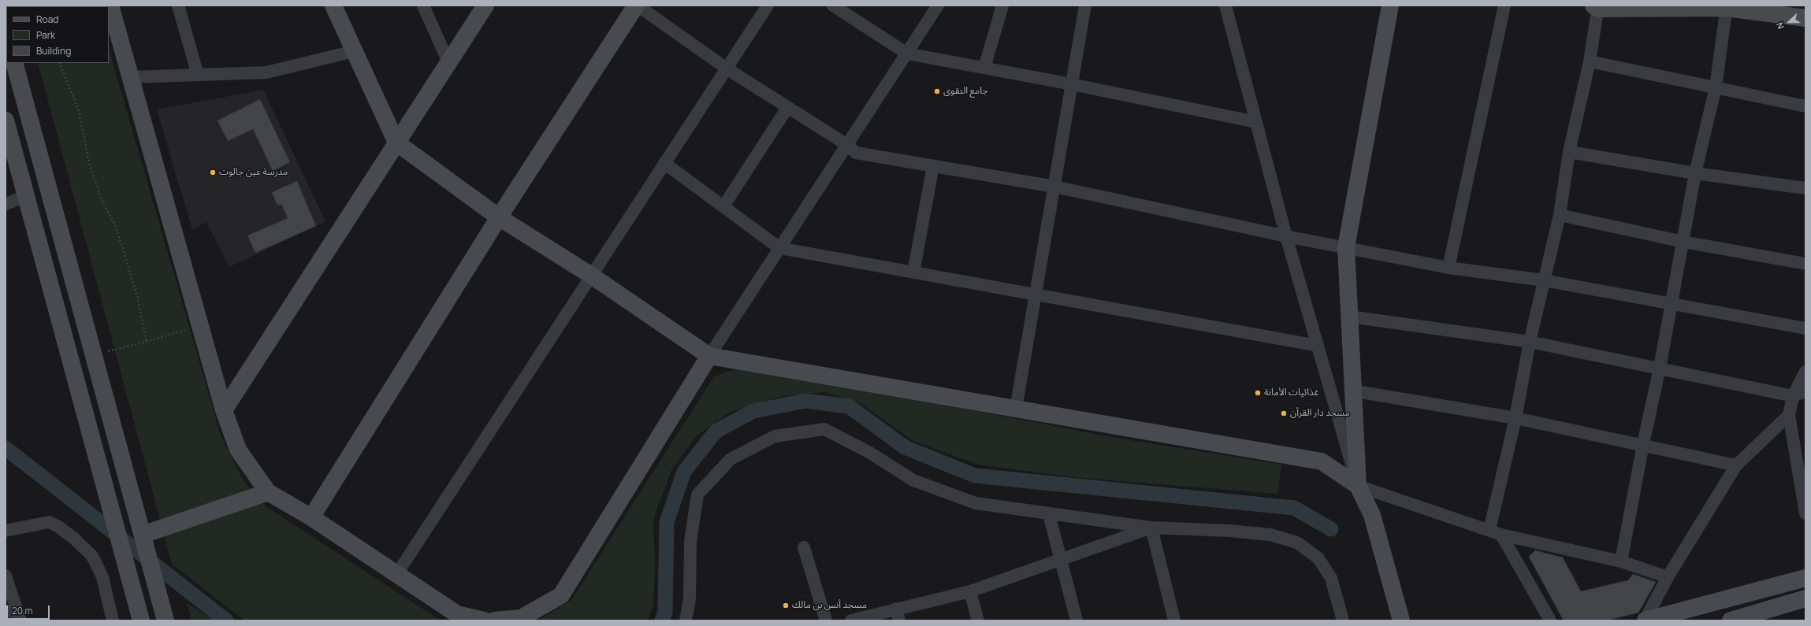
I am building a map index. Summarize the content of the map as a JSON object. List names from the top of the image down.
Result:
{
  "places": [
    "جامع التقوى",
    "مدرسة عين جالوت",
    "غذائيات الأمانة",
    "مسجد دار القرأن",
    "مسجد أنس بن مالك"
  ],
  "legend": ["Road", "Park", "Building"],
  "scale_bar": "20 m",
  "north": "left"
}
